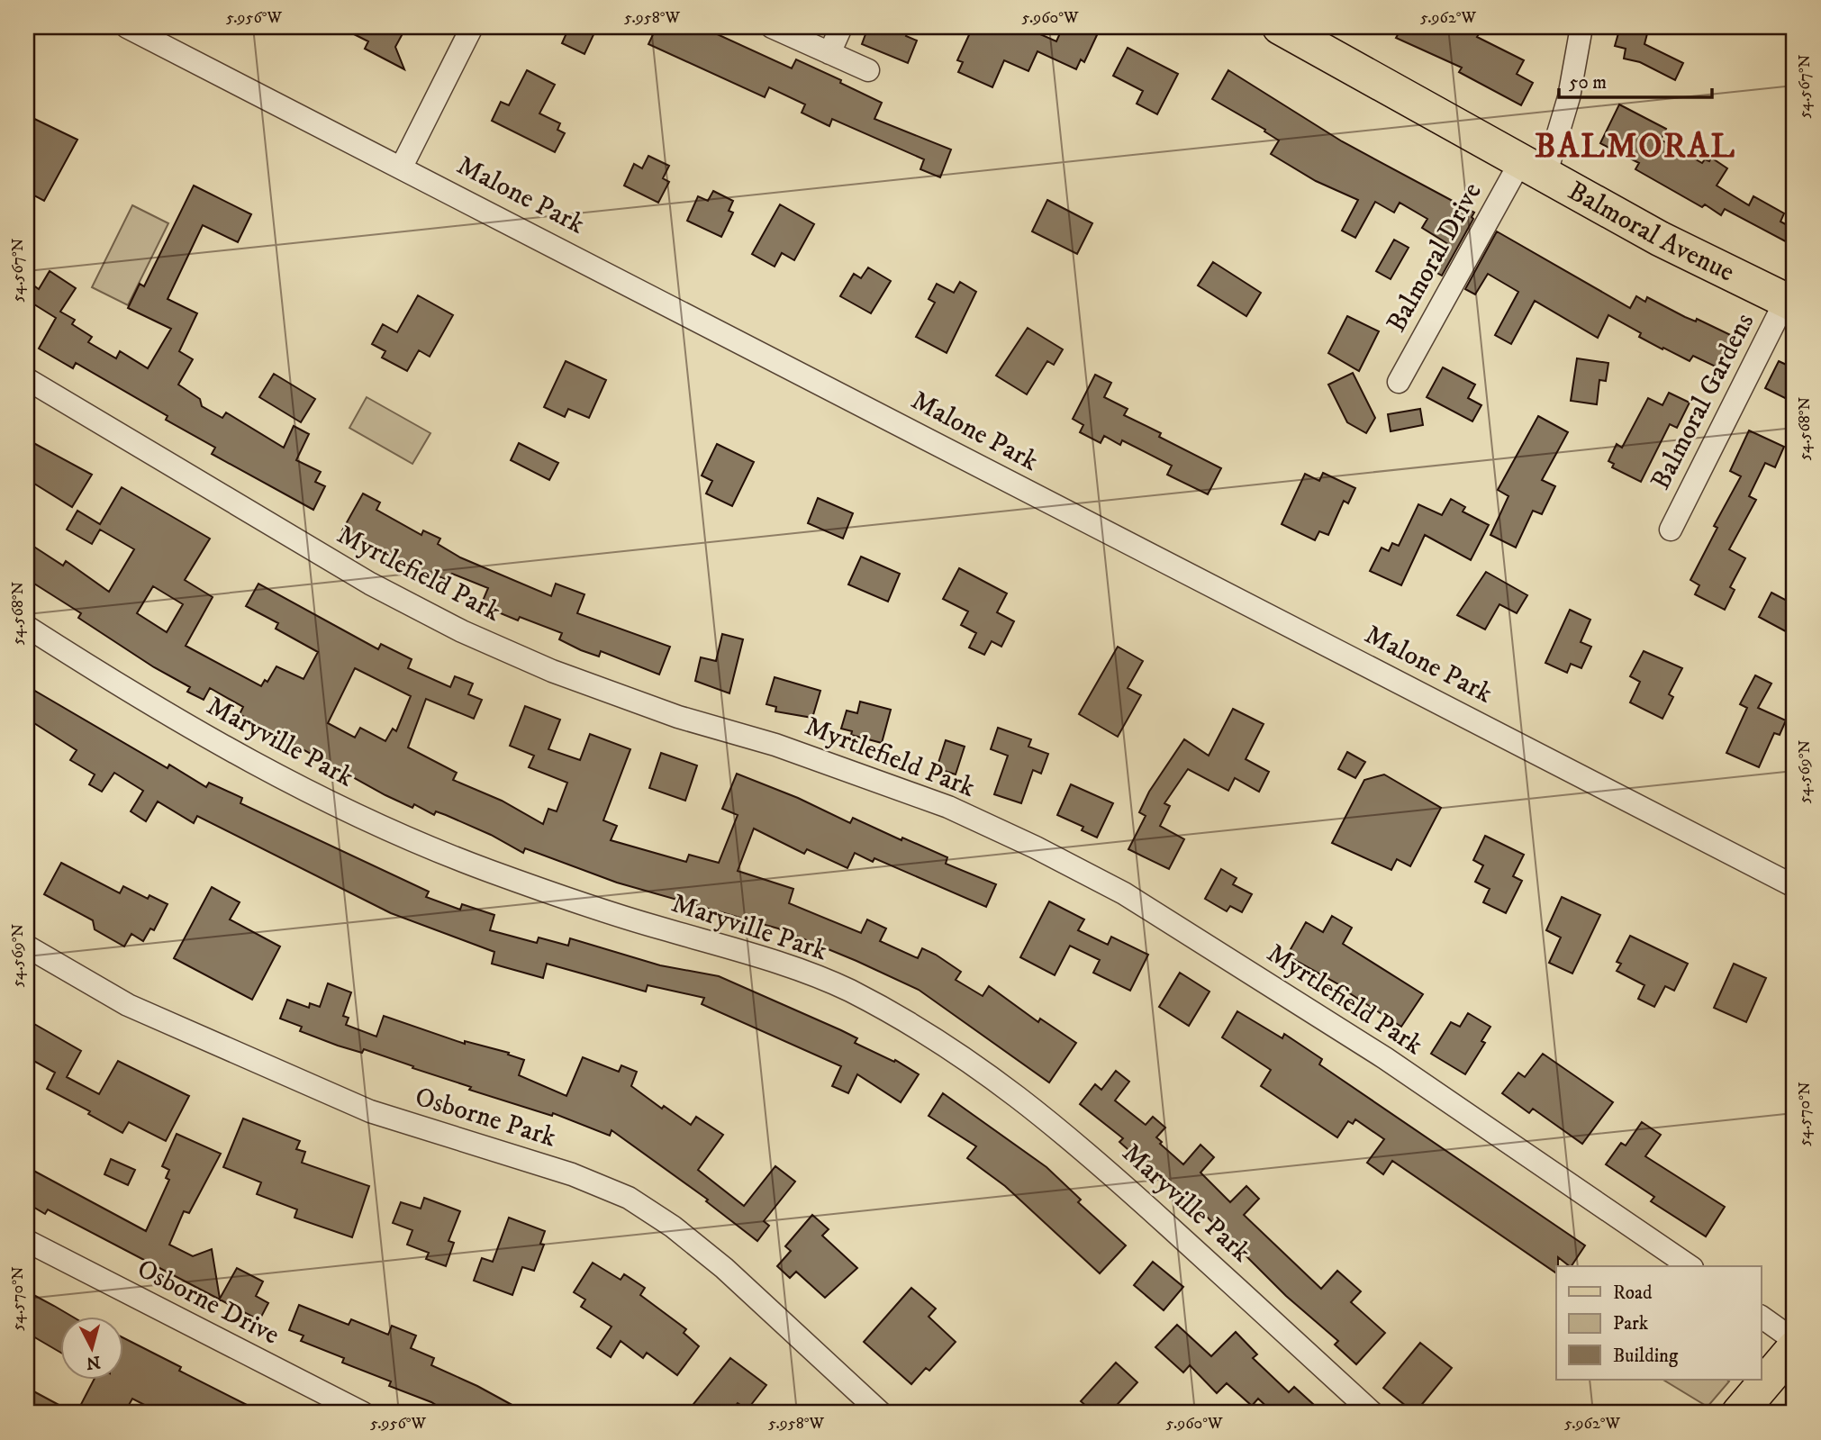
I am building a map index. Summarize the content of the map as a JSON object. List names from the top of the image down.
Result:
{
  "streets": {
    "main road": ["Balmoral Avenue"],
    "street": [
      "Malone Park",
      "Balmoral Drive",
      "Balmoral Gardens",
      "Myrtlefield Park",
      "Maryville Park",
      "Osborne Park",
      "Osborne Drive"
    ]
  },
  "crossings": [
    ["Balmoral Avenue", "Balmoral Drive"],
    ["Balmoral Avenue", "Balmoral Gardens"]
  ],
  "districts": ["BALMORAL"],
  "legend": ["Road", "Park", "Building"],
  "scale_bar": "50 m",
  "north": "bottom",
  "coordinates": [
    "5.956°W",
    "5.958°W",
    "5.960°W",
    "5.962°W",
    "54.567°N",
    "54.568°N",
    "54.569°N",
    "54.570°N"
  ]
}
